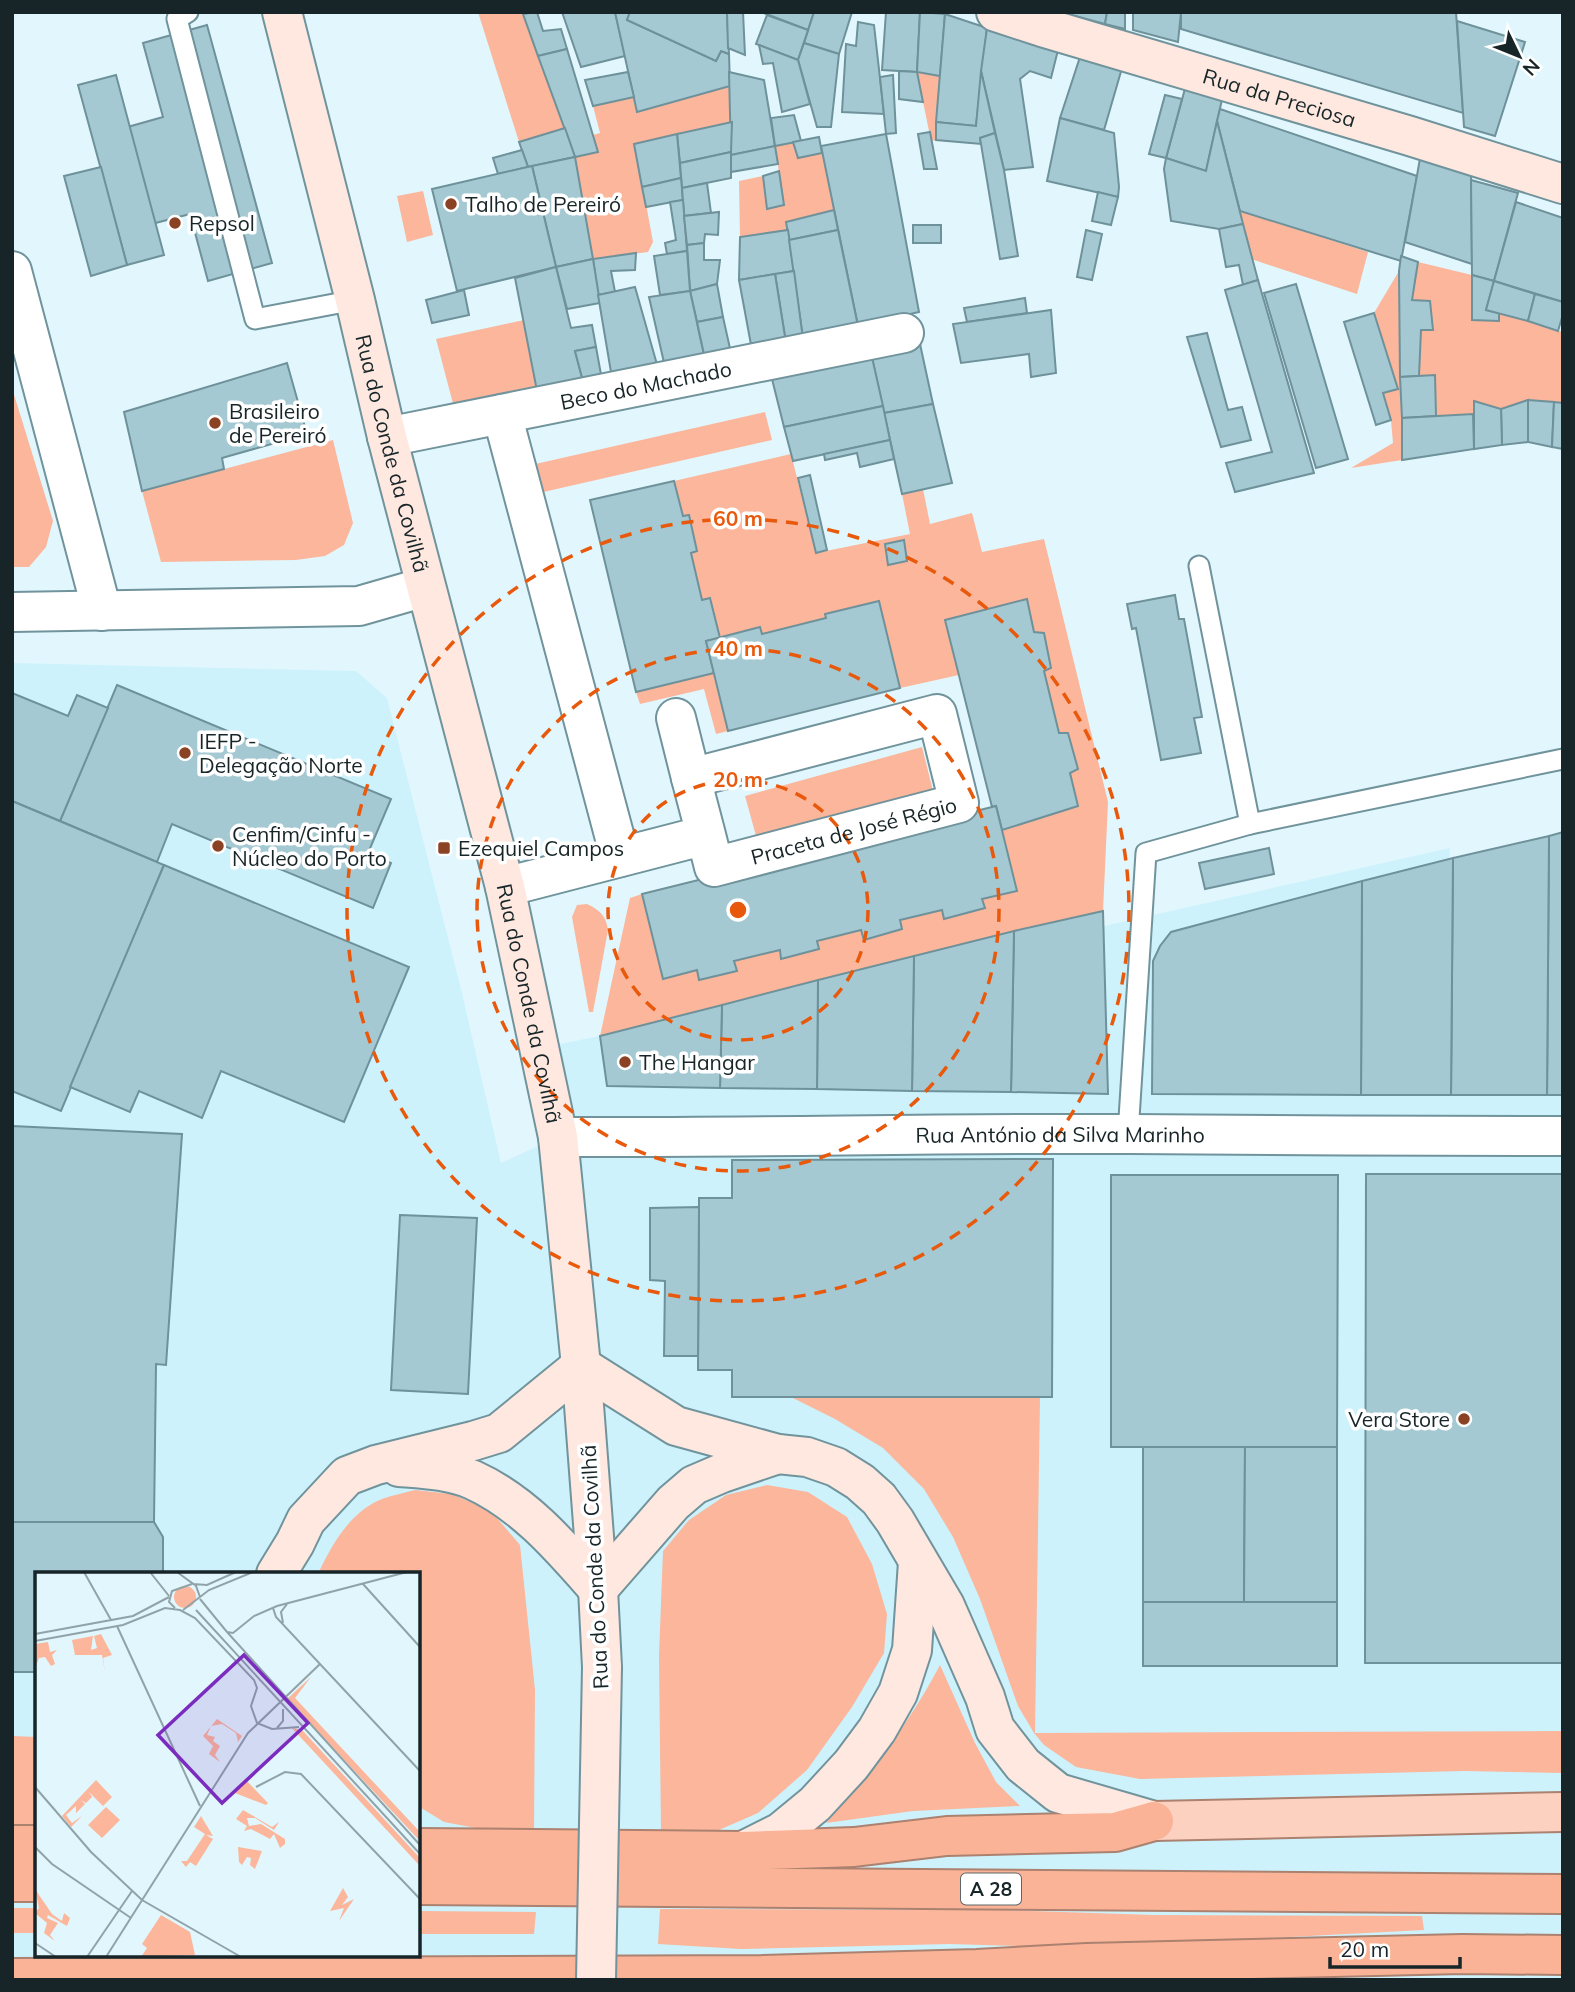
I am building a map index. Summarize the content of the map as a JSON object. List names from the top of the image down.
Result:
{
  "streets": {
    "highway": ["A 28"],
    "main road": ["Rua da Preciosa", "Rua do Conde da Covilhã"],
    "street": ["Beco do Machado", "Praceta de José Régio", "Rua António da Silva Marinho"]
  },
  "crossings": [
    ["Beco do Machado", "Rua do Conde da Covilhã"],
    ["Rua do Conde da Covilhã", "Rua António da Silva Marinho"]
  ],
  "places": {
    "other": [
      "Talho de Pereiró",
      "Repsol",
      "Brasileiro de Pereiró",
      "IEFP - Delegação Norte",
      "Cenfim/Cinfu - Núcleo do Porto",
      "The Hangar",
      "Vera Store"
    ],
    "transit": ["Ezequiel Campos"]
  },
  "scale_bar": "20 m",
  "north": "bottom right",
  "rings": ["60 m", "40 m", "20 m"]
}
